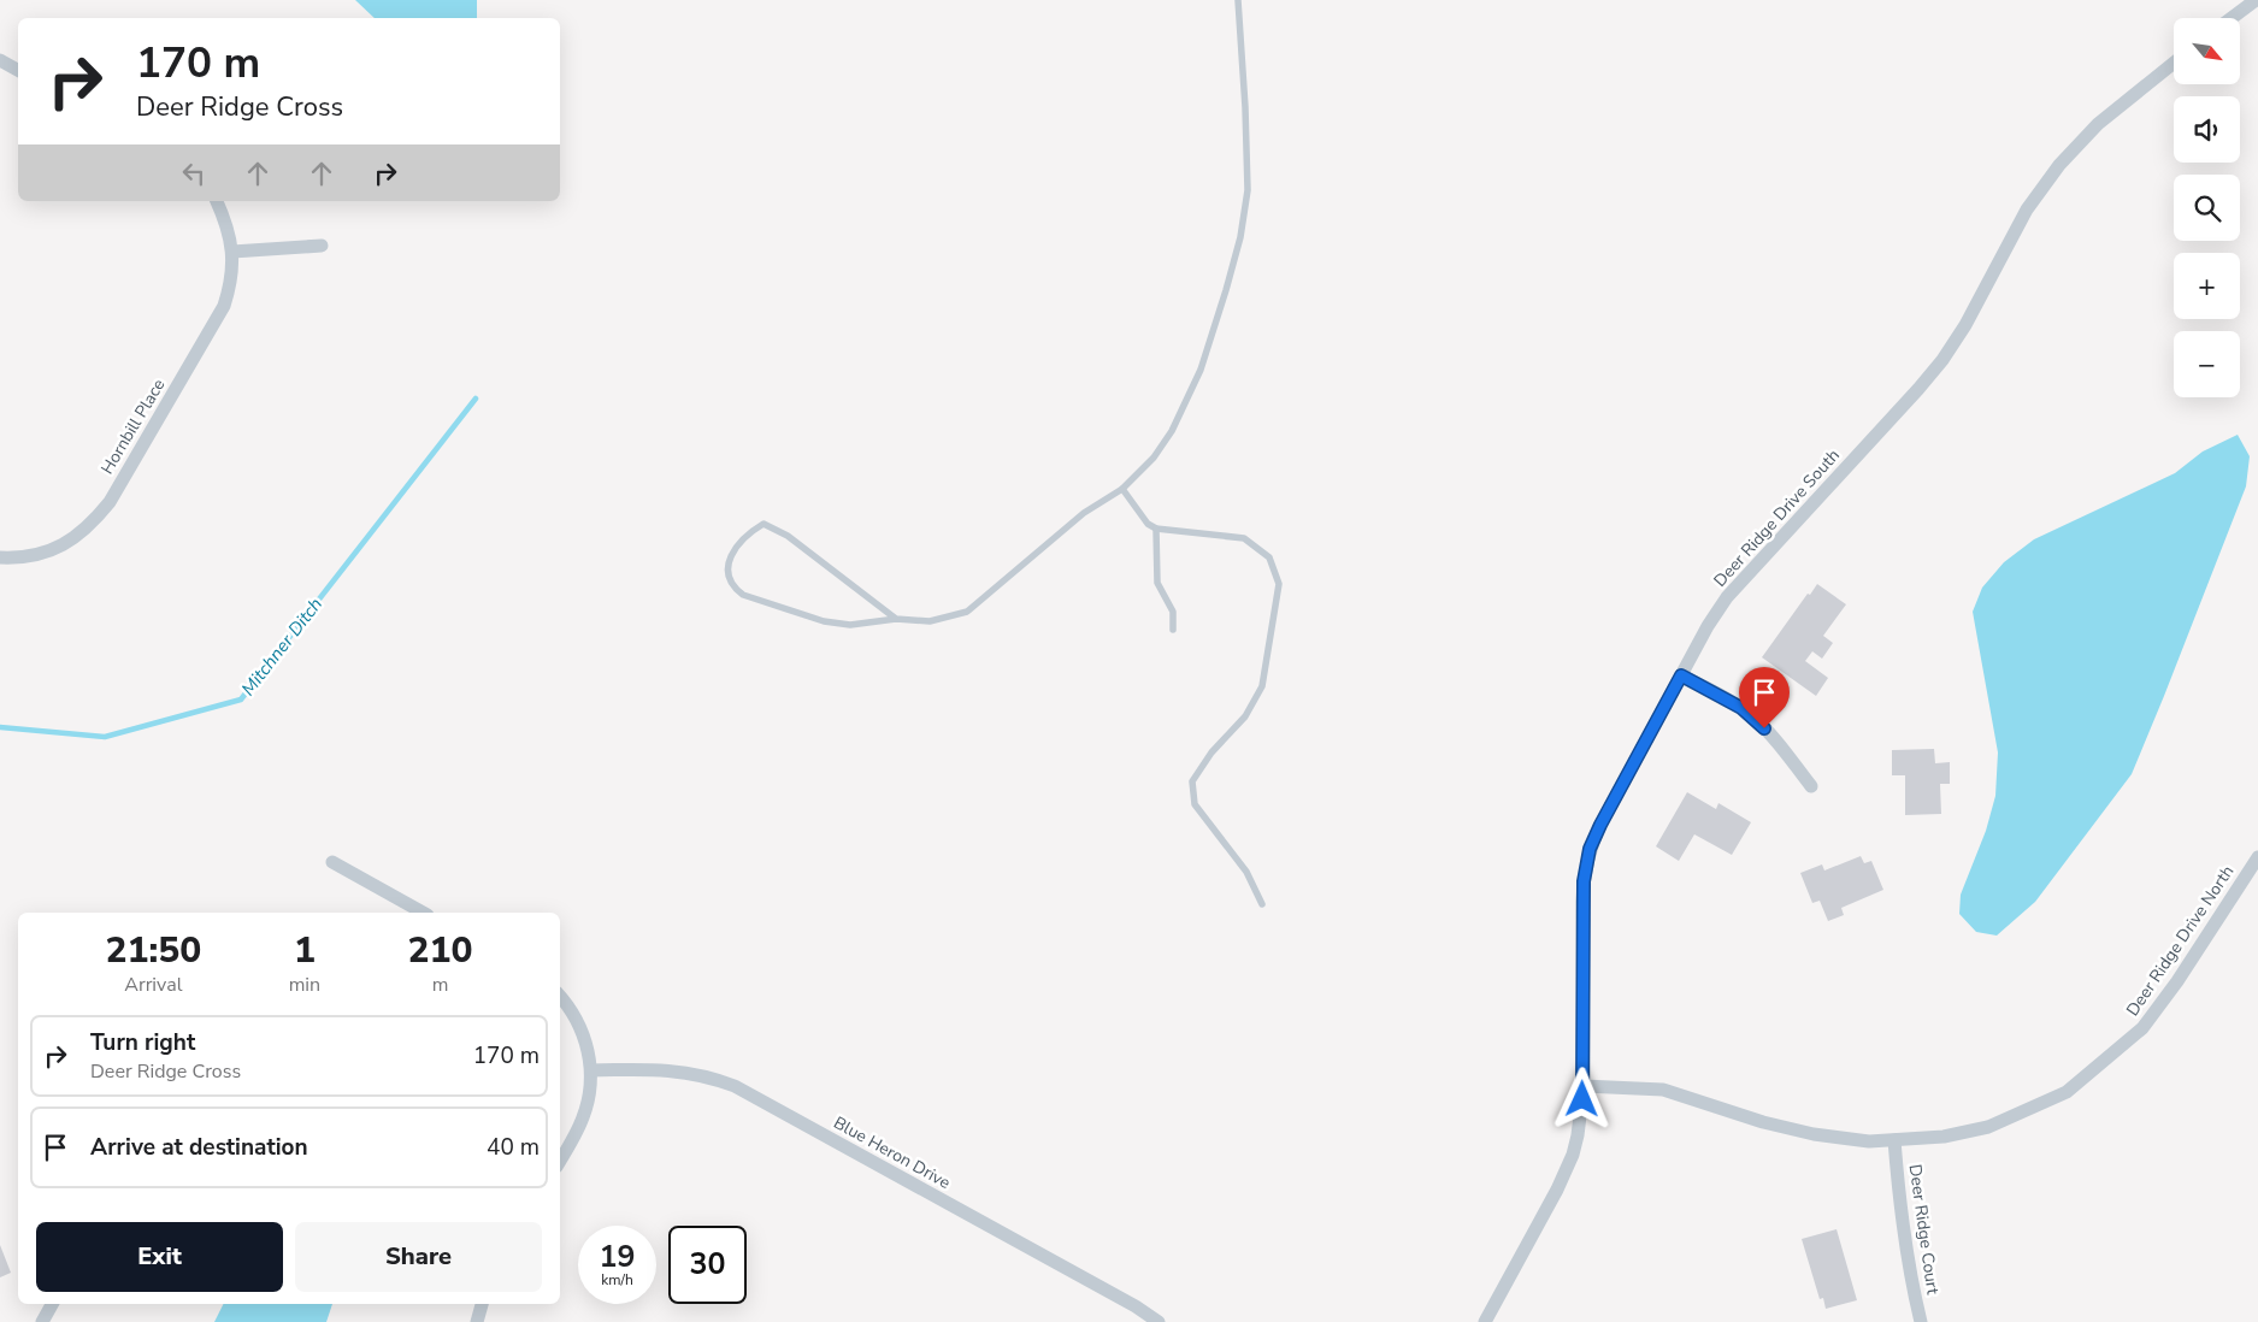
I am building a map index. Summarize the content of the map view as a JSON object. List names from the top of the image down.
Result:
{
  "streets": {
    "street": [
      "Hornbill Place",
      "Deer Ridge Drive South",
      "Deer Ridge Drive North",
      "Blue Heron Drive",
      "Deer Ridge Court"
    ]
  },
  "crossings": [
    ["Deer Ridge Drive South", "Deer Ridge Drive North"],
    ["Deer Ridge Drive North", "Deer Ridge Court"]
  ],
  "water": ["Mitchner Ditch"],
  "north": "bottom right",
  "page": {
    "map_buttons": ["+", "−"],
    "turn": ["170 m", "Deer Ridge Cross"],
    "eta": [
      "21:50",
      "Arrival",
      "1",
      "min",
      "210",
      "m"
    ],
    "list": [
      {
        "name": "Turn right",
        "note": "Deer Ridge Cross",
        "value": "170 m"
      },
      {
        "name": "Arrive at destination",
        "value": "40 m"
      }
    ],
    "buttons": ["Exit", "Share"],
    "speed": "19 km/h",
    "limit": "30"
  }
}
